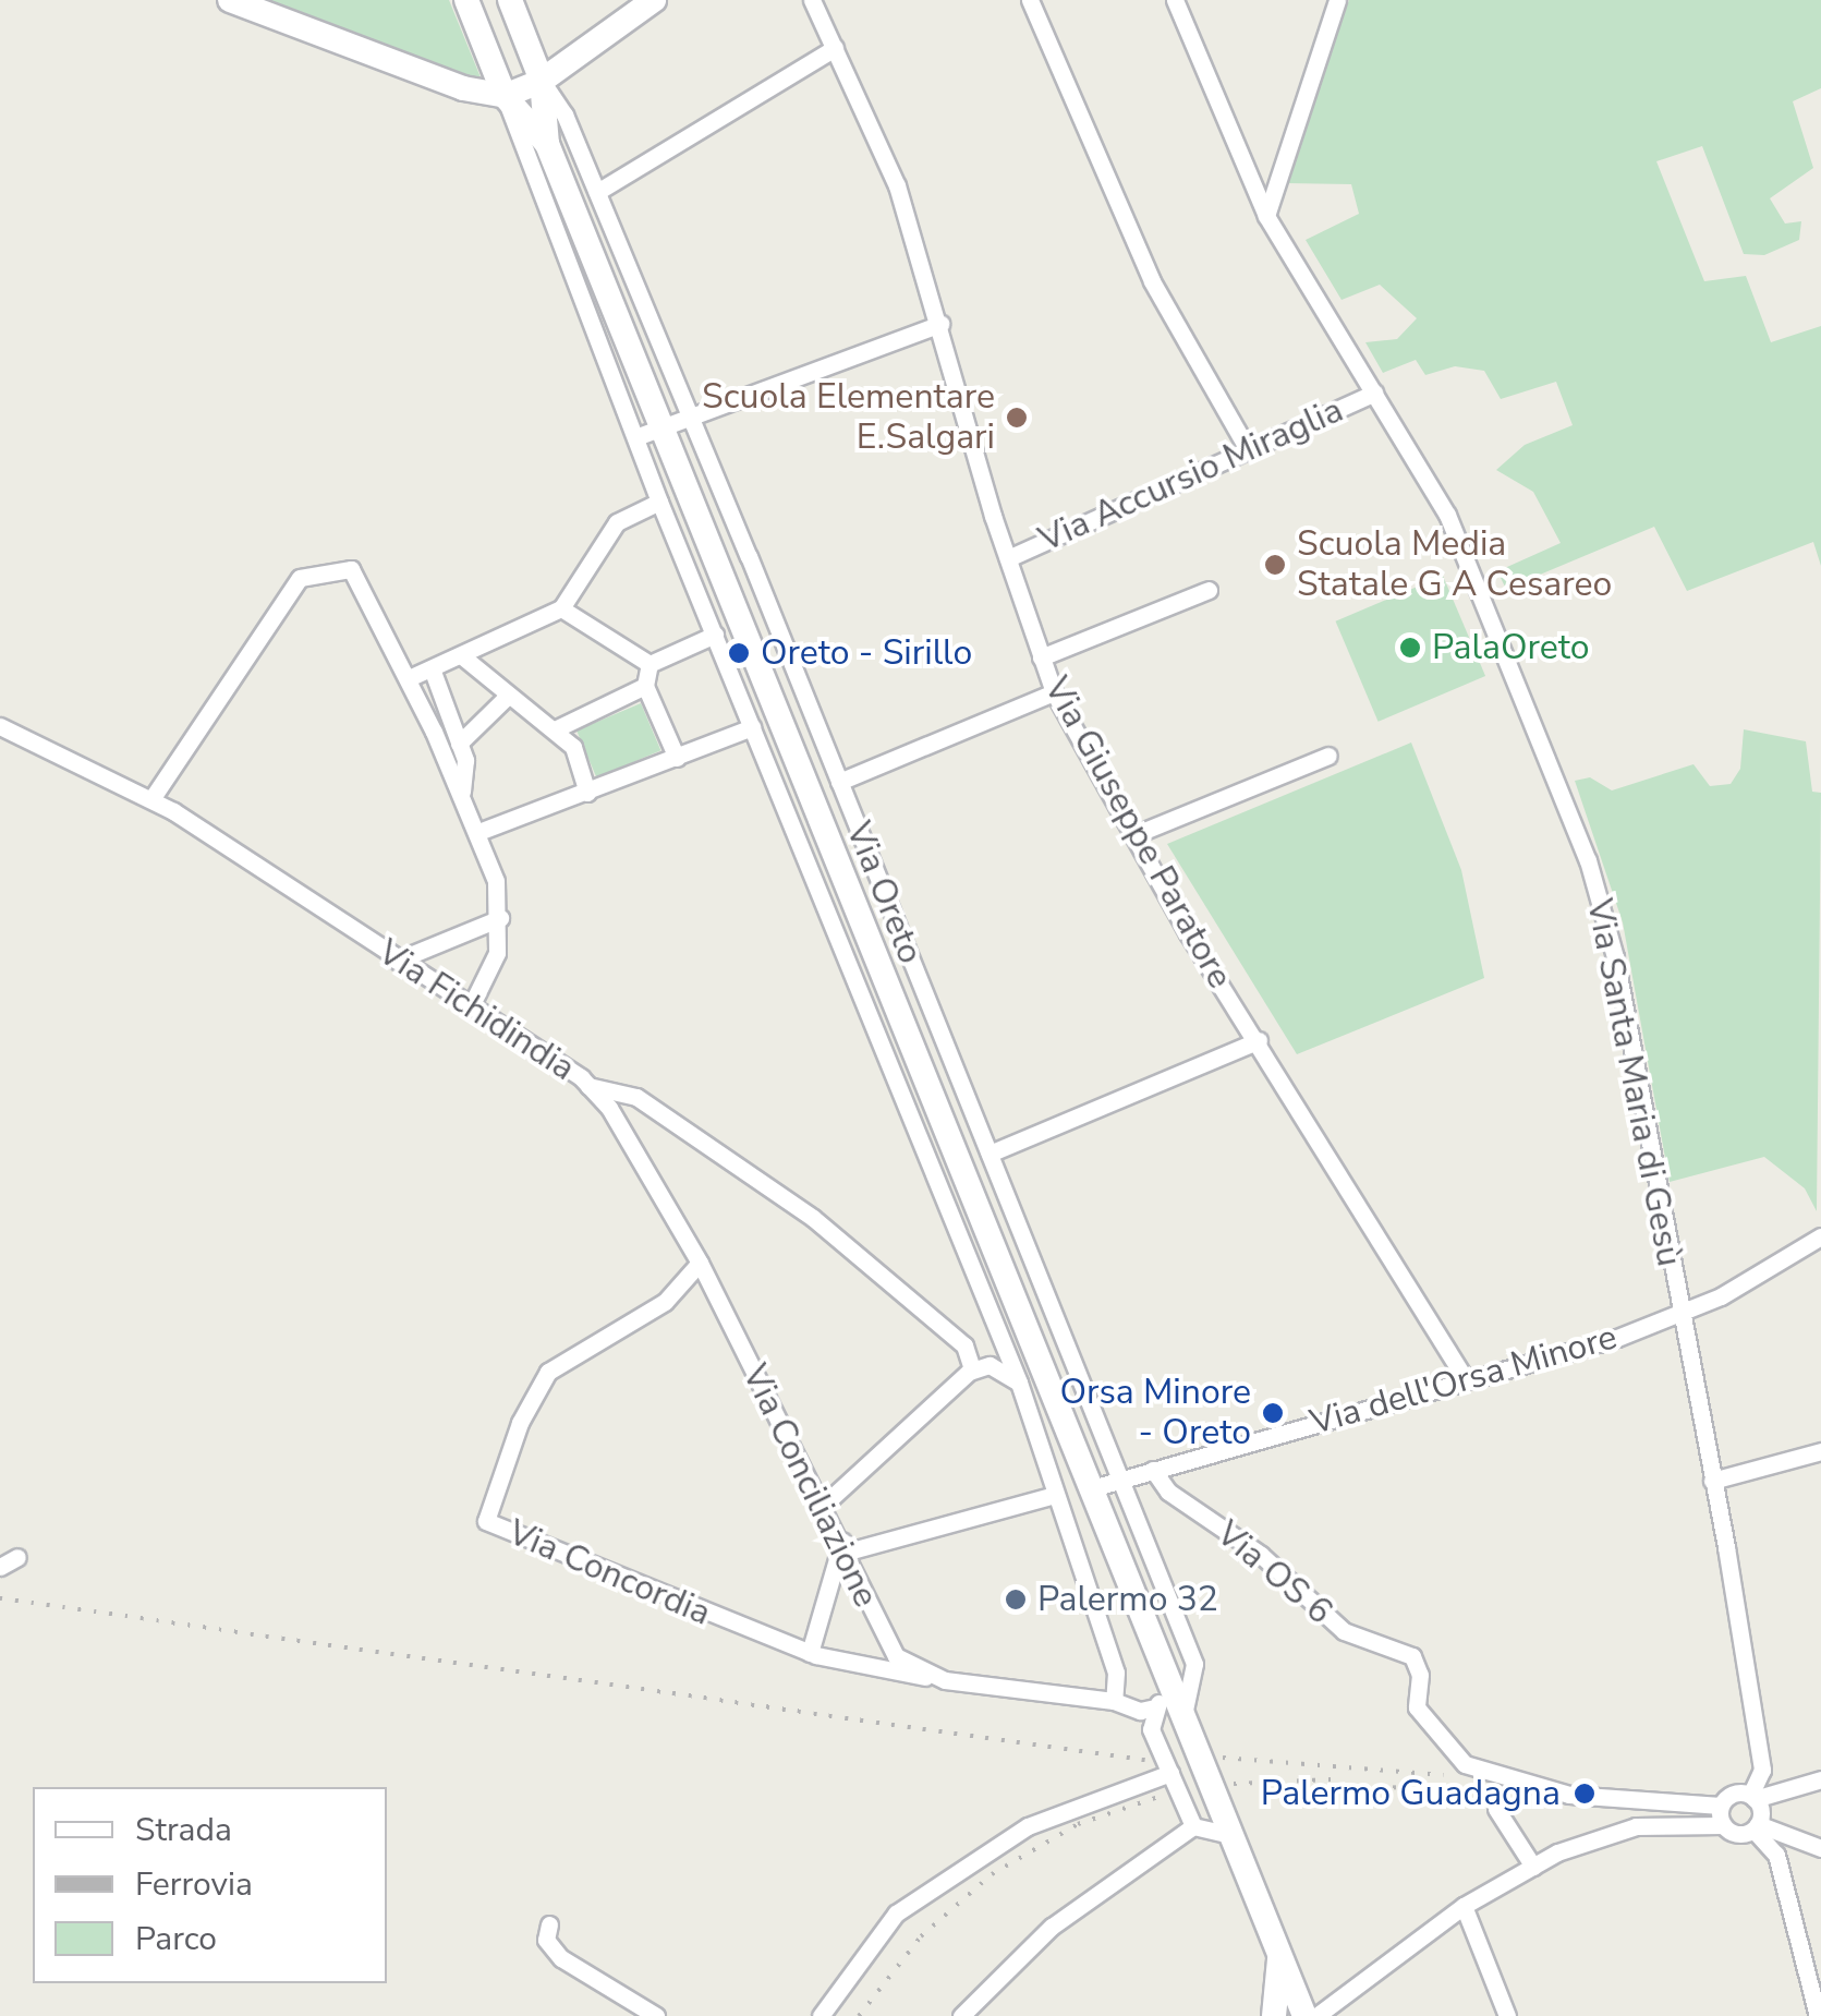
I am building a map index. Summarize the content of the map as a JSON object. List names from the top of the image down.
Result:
{
  "streets": {
    "street": [
      "Via Accursio Miraglia",
      "Via Giuseppe Paratore",
      "Via Oreto",
      "Via Fichidindia",
      "Via Santa Maria di Gesù",
      "Via dell'Orsa Minore",
      "Via Conciliazione",
      "Via Concordia",
      "Via OS 6"
    ]
  },
  "crossings": [
    ["Via Accursio Miraglia", "Via Giuseppe Paratore"],
    ["Via Accursio Miraglia", "Via Santa Maria di Gesù"],
    ["Via Giuseppe Paratore", "Via dell'Orsa Minore"],
    ["Via Oreto", "Via dell'Orsa Minore"],
    ["Via Oreto", "Via Conciliazione"],
    ["Via Fichidindia", "Via Conciliazione"],
    ["Via Santa Maria di Gesù", "Via dell'Orsa Minore"],
    ["Via Santa Maria di Gesù", "Via OS 6"],
    ["Via dell'Orsa Minore", "Via OS 6"],
    ["Via Conciliazione", "Via Concordia"]
  ],
  "places": [
    "Scuola Elementare E.Salgari",
    "Scuola Media Statale G A Cesareo",
    "PalaOreto",
    "Oreto - Sirillo",
    "Orsa Minore - Oreto",
    "Palermo 32",
    "Palermo Guadagna"
  ],
  "legend": ["Strada", "Ferrovia", "Parco"]
}
